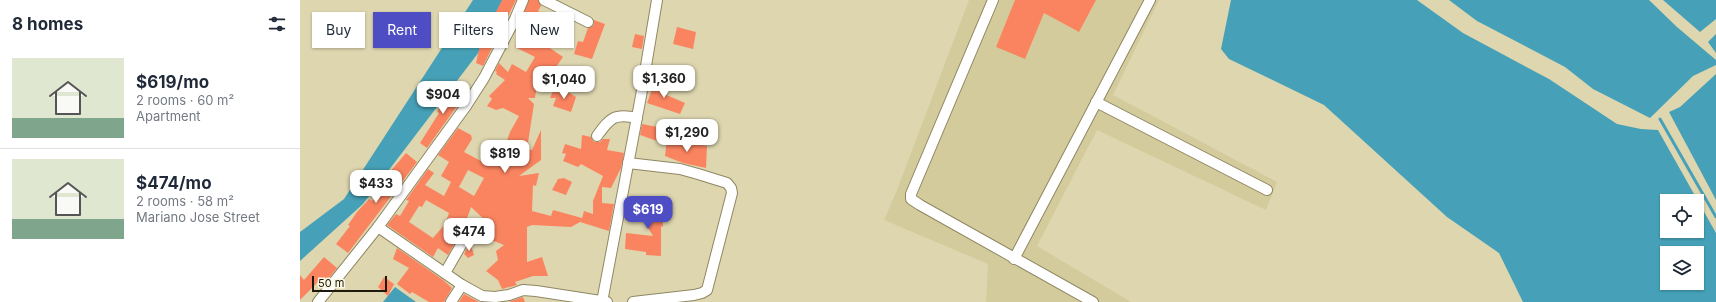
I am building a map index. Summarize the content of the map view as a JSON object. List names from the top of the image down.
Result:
{
  "scale_bar": "50 m",
  "page": {
    "heading": "8 homes",
    "chip": [
      "Buy",
      "Rent",
      "Filters",
      "New"
    ],
    "list": [
      {
        "name": "$619/mo",
        "note": "2 rooms · 60 m² · Apartment"
      },
      {
        "name": "$474/mo",
        "note": "2 rooms · 58 m² · Mariano Jose Street"
      }
    ],
    "price": [
      "$1,360",
      "$1,040",
      "$904",
      "$1,290",
      "$819",
      "$433",
      "$619",
      "$474"
    ],
    "scale": "50 m"
  }
}
